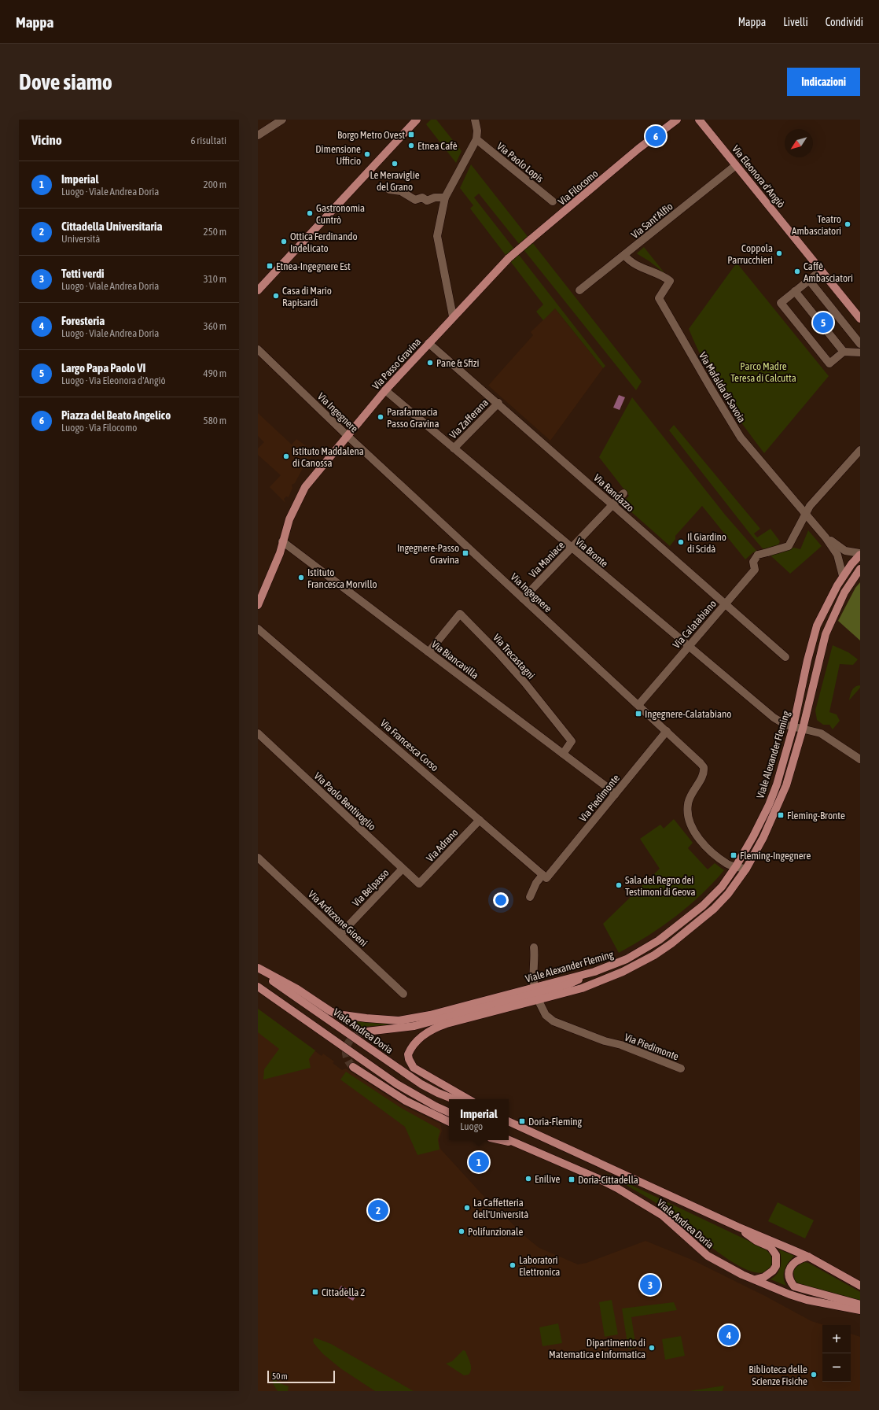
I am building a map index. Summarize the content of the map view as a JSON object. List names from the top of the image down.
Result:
{
  "streets": {
    "main road": [
      "Via Eleonora d'Angiò",
      "Via Filocomo",
      "Via Passo Gravina",
      "Viale Alexander Fleming",
      "Viale Andrea Doria"
    ],
    "street": [
      "Via Paolo Lopis",
      "Via Sant'Alfio",
      "Via Mafalda di Savoia",
      "Via Ingegnere",
      "Via Zafferana",
      "Via Randazzo",
      "Via Bronte",
      "Via Maniace",
      "Via Calatabiano",
      "Via Trecastagni",
      "Via Biancavilla",
      "Via Francesca Corso",
      "Via Piedimonte",
      "Via Paolo Bentivoglio",
      "Via Adrano",
      "Via Belpasso",
      "Via Ardizzone Gioeni"
    ]
  },
  "crossings": [
    ["Via Eleonora d'Angiò", "Via Sant'Alfio"],
    ["Via Filocomo", "Via Passo Gravina"],
    ["Via Sant'Alfio", "Via Mafalda di Savoia"],
    ["Via Passo Gravina", "Via Ingegnere"],
    ["Via Passo Gravina", "Via Randazzo"],
    ["Via Passo Gravina", "Via Bronte"],
    ["Via Passo Gravina", "Via Biancavilla"],
    ["Via Mafalda di Savoia", "Via Calatabiano"],
    ["Via Ingegnere", "Via Maniace"],
    ["Via Ingegnere", "Via Calatabiano"],
    ["Via Ingegnere", "Viale Alexander Fleming"],
    ["Via Ingegnere", "Via Piedimonte"],
    ["Via Zafferana", "Via Randazzo"],
    ["Via Zafferana", "Via Bronte"],
    ["Via Randazzo", "Via Maniace"],
    ["Via Randazzo", "Via Calatabiano"],
    ["Via Bronte", "Via Maniace"],
    ["Via Bronte", "Via Calatabiano"],
    ["Via Bronte", "Viale Alexander Fleming"],
    ["Via Trecastagni", "Via Biancavilla"],
    ["Via Biancavilla", "Via Piedimonte"],
    ["Via Francesca Corso", "Via Piedimonte"],
    ["Via Francesca Corso", "Via Adrano"],
    ["Viale Alexander Fleming", "Via Piedimonte"],
    ["Via Paolo Bentivoglio", "Via Adrano"],
    ["Via Paolo Bentivoglio", "Via Belpasso"],
    ["Via Belpasso", "Via Ardizzone Gioeni"]
  ],
  "parks": ["Parco Madre Teresa di Calcutta"],
  "places": {
    "transit": [
      "Borgo Metro Ovest",
      "Etnea-Ingegnere Est",
      "Ingegnere-Passo Gravina",
      "Ingegnere-Calatabiano",
      "Fleming-Bronte",
      "Fleming-Ingegnere",
      "Doria-Fleming",
      "Doria-Cittadella",
      "Cittadella 2"
    ],
    "other": [
      "Etnea Cafè",
      "Dimensione Ufficio",
      "Le Meraviglie del Grano",
      "Gastronomia Cuntrò",
      "Teatro Ambasciatori",
      "Ottica Ferdinando Indelicato",
      "Coppola Parrucchieri",
      "Caffè Ambasciatori",
      "Casa di Mario Rapisardi",
      "Pane & Sfizi",
      "Parafarmacia Passo Gravina",
      "Istituto Maddalena di Canossa",
      "Il Giardino di Scidà",
      "Istituto Francesca Morvillo",
      "Sala del Regno dei Testimoni di Geova",
      "Enilive",
      "La Caffetteria dell'Università",
      "Polifunzionale",
      "Laboratori Elettronica",
      "Dipartimento di Matematica e Informatica",
      "Biblioteca delle Scienze Fisiche"
    ]
  },
  "scale_bar": "50 m",
  "north": "bottom left",
  "page": {
    "header": "Mappa",
    "nav": ["Mappa", "Livelli", "Condividi"],
    "buttons": "Indicazioni",
    "title": "Dove siamo",
    "heading": ["Vicino", "6 risultati"],
    "pins": [
      "6",
      "5",
      "1",
      "2",
      "3",
      "4"
    ],
    "list": [
      {
        "mark": "1",
        "name": "Imperial",
        "note": "Luogo · Viale Andrea Doria",
        "value": "200 m"
      },
      {
        "mark": "2",
        "name": "Cittadella Universitaria",
        "note": "Università",
        "value": "250 m"
      },
      {
        "mark": "3",
        "name": "Tetti verdi",
        "note": "Luogo · Viale Andrea Doria",
        "value": "310 m"
      },
      {
        "mark": "4",
        "name": "Foresteria",
        "note": "Luogo · Viale Andrea Doria",
        "value": "360 m"
      },
      {
        "mark": "5",
        "name": "Largo Papa Paolo VI",
        "note": "Luogo · Via Eleonora d'Angiò",
        "value": "490 m"
      },
      {
        "mark": "6",
        "name": "Piazza del Beato Angelico",
        "note": "Luogo · Via Filocomo",
        "value": "580 m"
      }
    ],
    "popup": ["Imperial", "Luogo"],
    "map_buttons": ["+", "−"],
    "scale": "50 m"
  }
}
